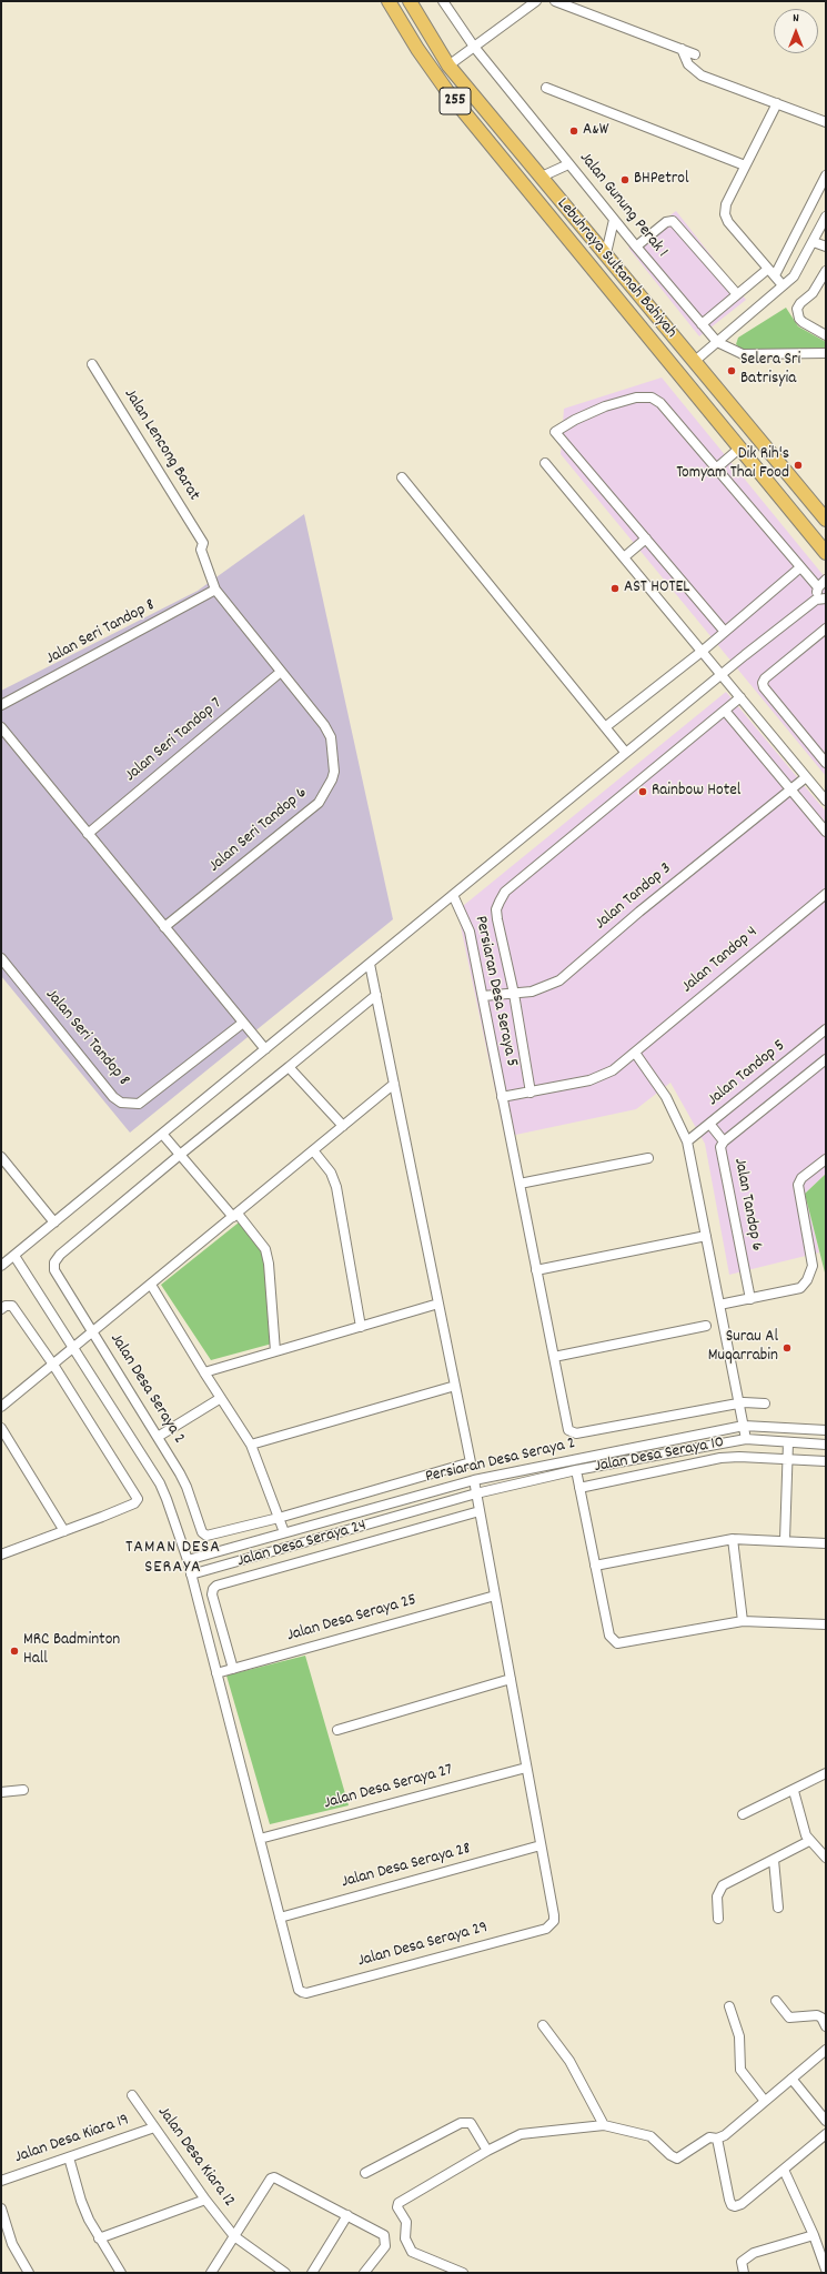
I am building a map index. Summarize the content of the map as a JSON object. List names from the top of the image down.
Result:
{
  "streets": {
    "main road": ["255", "Lebuhraya Sultanah Bahiyah"],
    "street": [
      "Jalan Gunung Perak 1",
      "Jalan Lencong Barat",
      "Jalan Seri Tandop 8",
      "Jalan Seri Tandop 7",
      "Jalan Seri Tandop 6",
      "Jalan Tandop 3",
      "Jalan Tandop 4",
      "Persiaran Desa Seraya 5",
      "Jalan Tandop 5",
      "Jalan Tandop 6",
      "Jalan Desa Seraya 2",
      "Jalan Desa Seraya 10",
      "Persiaran Desa Seraya 2",
      "Jalan Desa Seraya 24",
      "Jalan Desa Seraya 25",
      "Jalan Desa Seraya 27",
      "Jalan Desa Seraya 28",
      "Jalan Desa Seraya 29",
      "Jalan Desa Kiara 19",
      "Jalan Desa Kiara 12"
    ]
  },
  "crossings": [
    ["Jalan Lencong Barat", "Jalan Seri Tandop 6"],
    ["Jalan Seri Tandop 8", "Jalan Seri Tandop 6"],
    ["Jalan Seri Tandop 7", "Jalan Seri Tandop 6"],
    ["Jalan Tandop 3", "Persiaran Desa Seraya 5"],
    ["Jalan Tandop 4", "Persiaran Desa Seraya 5"],
    ["Jalan Desa Seraya 24", "Jalan Desa Seraya 25"],
    ["Jalan Desa Seraya 28", "Jalan Desa Seraya 29"],
    ["Jalan Desa Kiara 19", "Jalan Desa Kiara 12"]
  ],
  "districts": ["TAMAN DESA SERAYA"],
  "places": [
    "A&W",
    "BHPetrol",
    "Selera Sri Batrisyia",
    "Dik Rih's Tomyam Thai Food",
    "AST HOTEL",
    "Rainbow Hotel",
    "Surau Al Muqarrabin",
    "MRC Badminton Hall"
  ],
  "north": "top"
}
